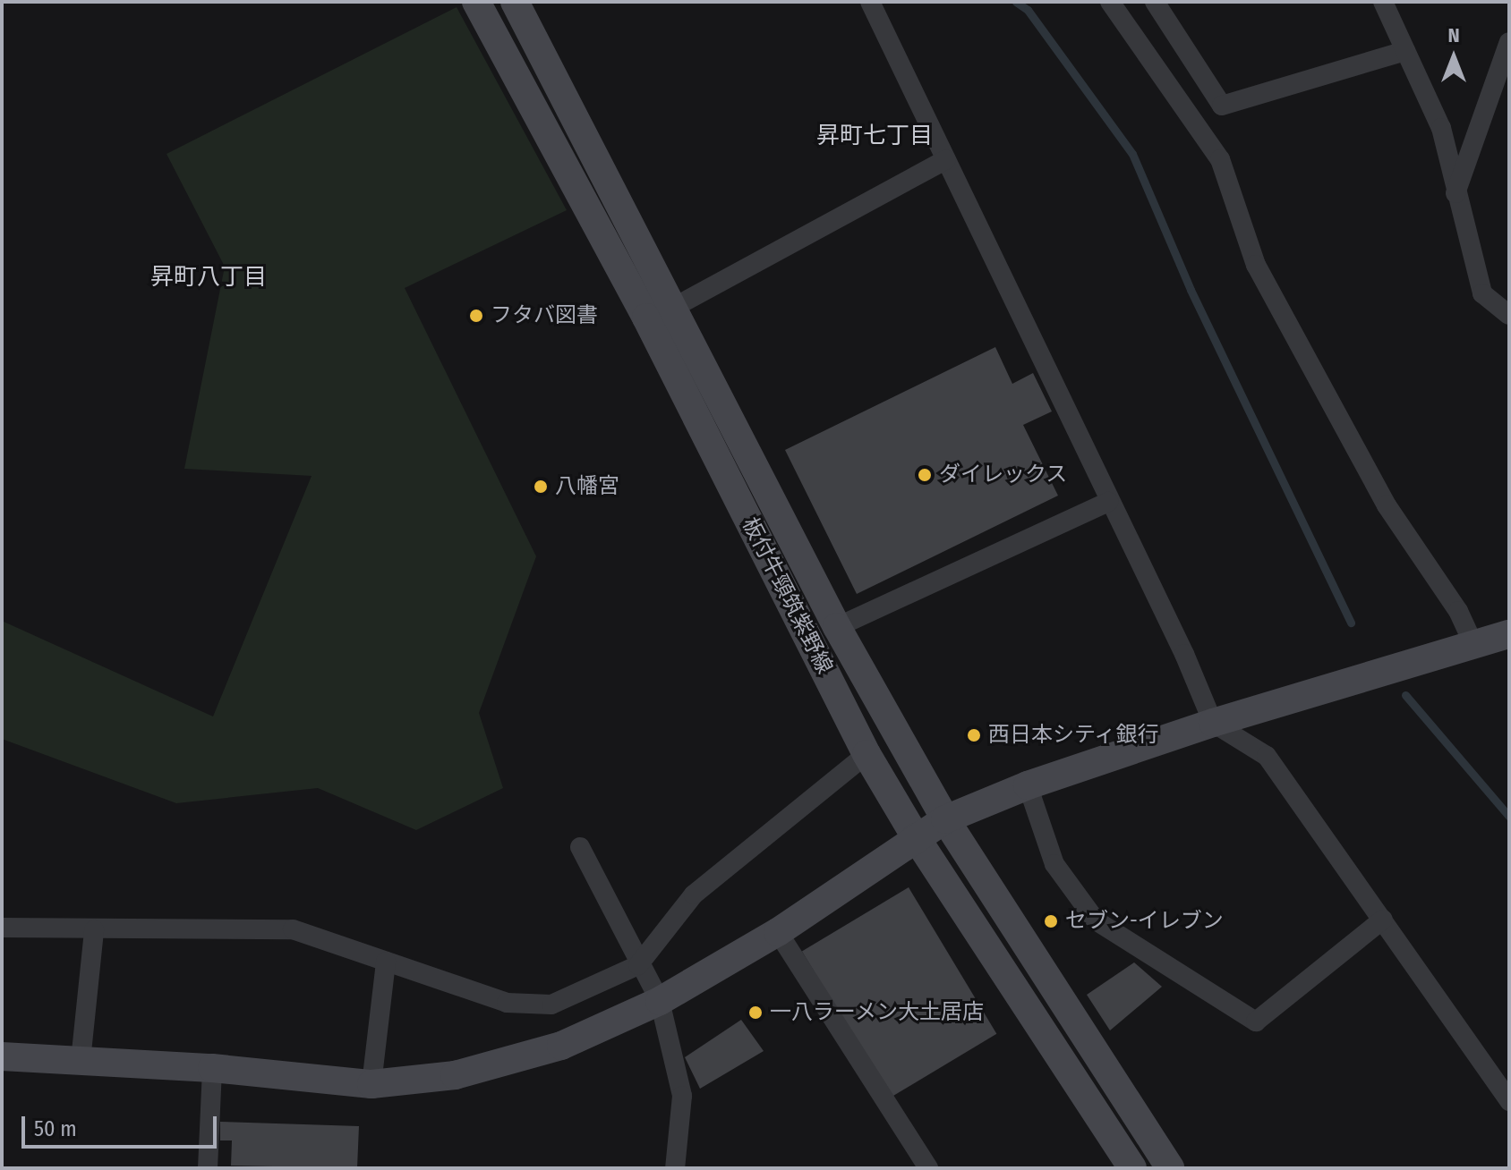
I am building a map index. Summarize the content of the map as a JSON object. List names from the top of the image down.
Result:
{
  "streets": {
    "main road": ["板付牛頸筑紫野線"]
  },
  "districts": ["昇町七丁目", "昇町八丁目"],
  "places": [
    "フタバ図書",
    "ダイレックス",
    "八幡宮",
    "西日本シティ銀行",
    "セブン-イレブン",
    "一八ラーメン大土居店"
  ],
  "scale_bar": "50 m",
  "north": "top"
}
